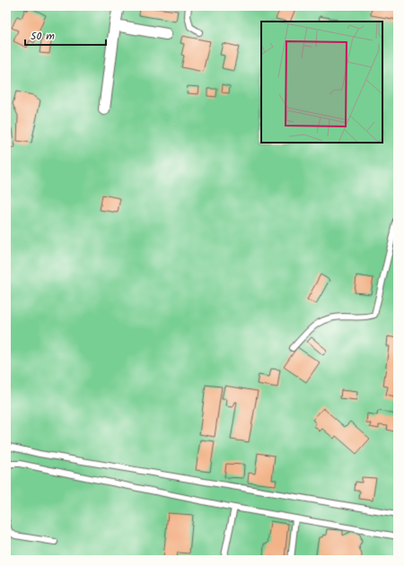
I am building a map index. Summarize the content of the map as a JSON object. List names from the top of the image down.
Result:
{
  "scale_bar": "50 m"
}
